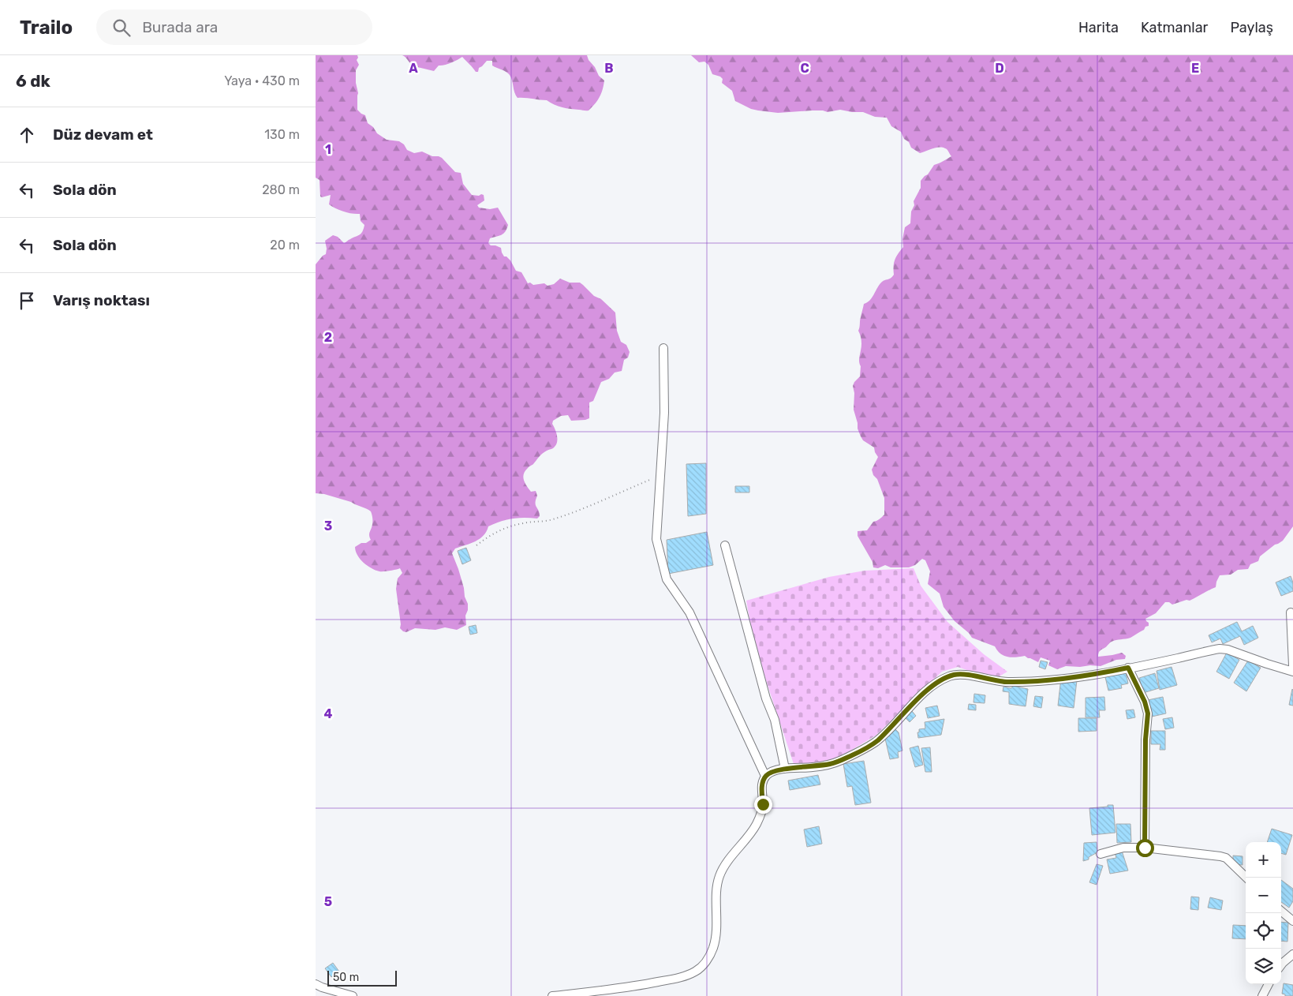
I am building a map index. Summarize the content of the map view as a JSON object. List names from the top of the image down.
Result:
{
  "scale_bar": "50 m",
  "page": {
    "header": "Trailo",
    "search": "Burada ara",
    "nav": ["Harita", "Katmanlar", "Paylaş"],
    "heading": ["6 dk", "Yaya · 430 m"],
    "list": [
      ["Düz devam et", "130 m"],
      ["Sola dön", "280 m"],
      ["Sola dön", "20 m"],
      "Varış noktası"
    ],
    "map_buttons": ["+", "−"],
    "scale": "50 m"
  },
  "grid": {
    "columns": [
      "A",
      "B",
      "C",
      "D",
      "E"
    ],
    "rows": [
      "1",
      "2",
      "3",
      "4",
      "5"
    ]
  }
}
